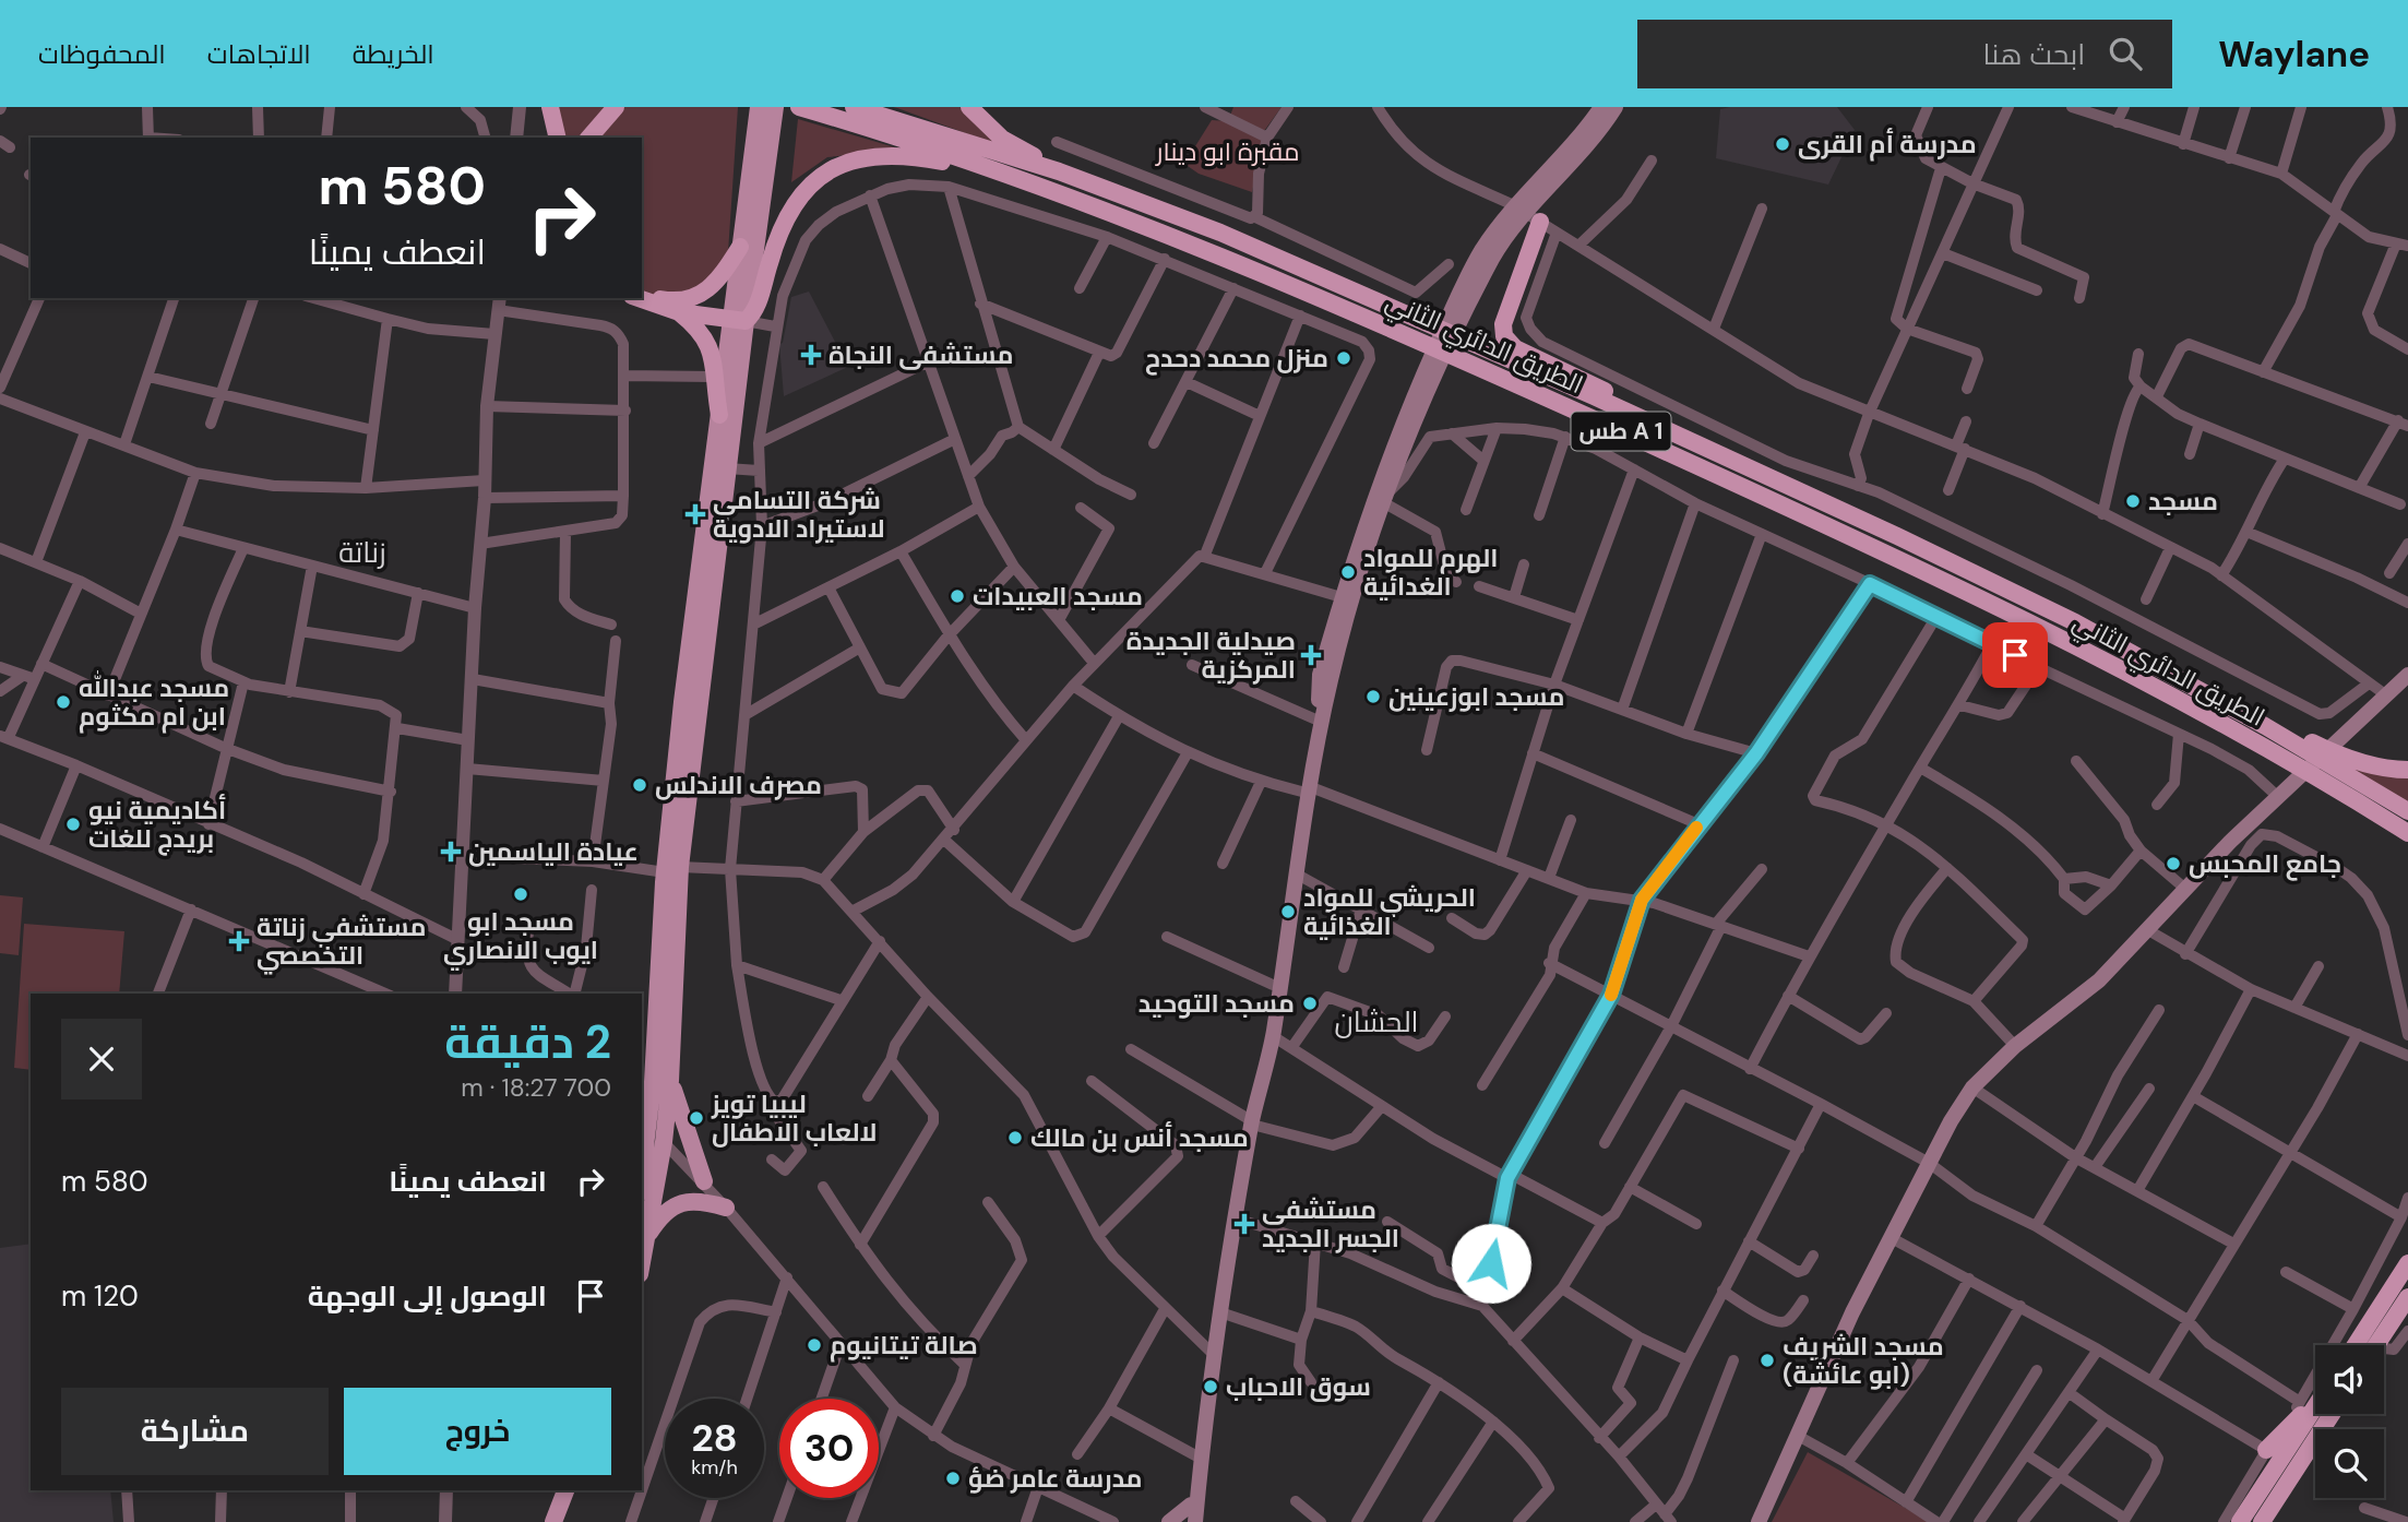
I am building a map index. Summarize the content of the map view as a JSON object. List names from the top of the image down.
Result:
{
  "streets": {
    "highway": ["الطريق الدائري الثاني", "طس A 1"]
  },
  "districts": ["زناتة", "الحشان"],
  "parks": ["مقبرة ابو دينار"],
  "places": {
    "other": [
      "مدرسة أم القرى",
      "منزل محمد دحدح",
      "مسجد",
      "الهرم للمواد الغدائية",
      "مسجد العبيدات",
      "مسجد ابوزعينين",
      "مسجد عبدالله ابن ام مكثوم",
      "مصرف الاندلس",
      "أكاديمية نيو بريدج للغات",
      "جامع المحبس",
      "مسجد ابو ايوب الانصاري",
      "الحريشي للمواد الغذائية",
      "مسجد التوحيد",
      "ليبيا تويز لالعاب الاطفال",
      "مسجد أنس بن مالك",
      "صالة تيتانيوم",
      "مسجد الشريف (ابو عائشة)",
      "سوق الاحباب",
      "مدرسة عامر ضؤ"
    ],
    "health": [
      "مستشفى النجاة",
      "شركة التسامي لاستيراد الادوية",
      "صيدلية الجديدة المركزية",
      "عيادة الياسمين",
      "مستشفي زناتة التخصصي",
      "مستشفى الجسر الجديد"
    ]
  },
  "page": {
    "header": "Waylane",
    "search": "ابحث هنا",
    "nav": ["الخريطة", "الاتجاهات", "المحفوظات"],
    "turn": ["580 m", "انعطف يمينًا"],
    "heading": ["2 دقيقة", "700 m · 18:27"],
    "list": [
      {
        "name": "انعطف يمينًا",
        "value": "580 m"
      },
      {
        "name": "الوصول إلى الوجهة",
        "value": "120 m"
      }
    ],
    "buttons": ["خروج", "مشاركة"],
    "speed": "28 km/h",
    "limit": "30"
  }
}
